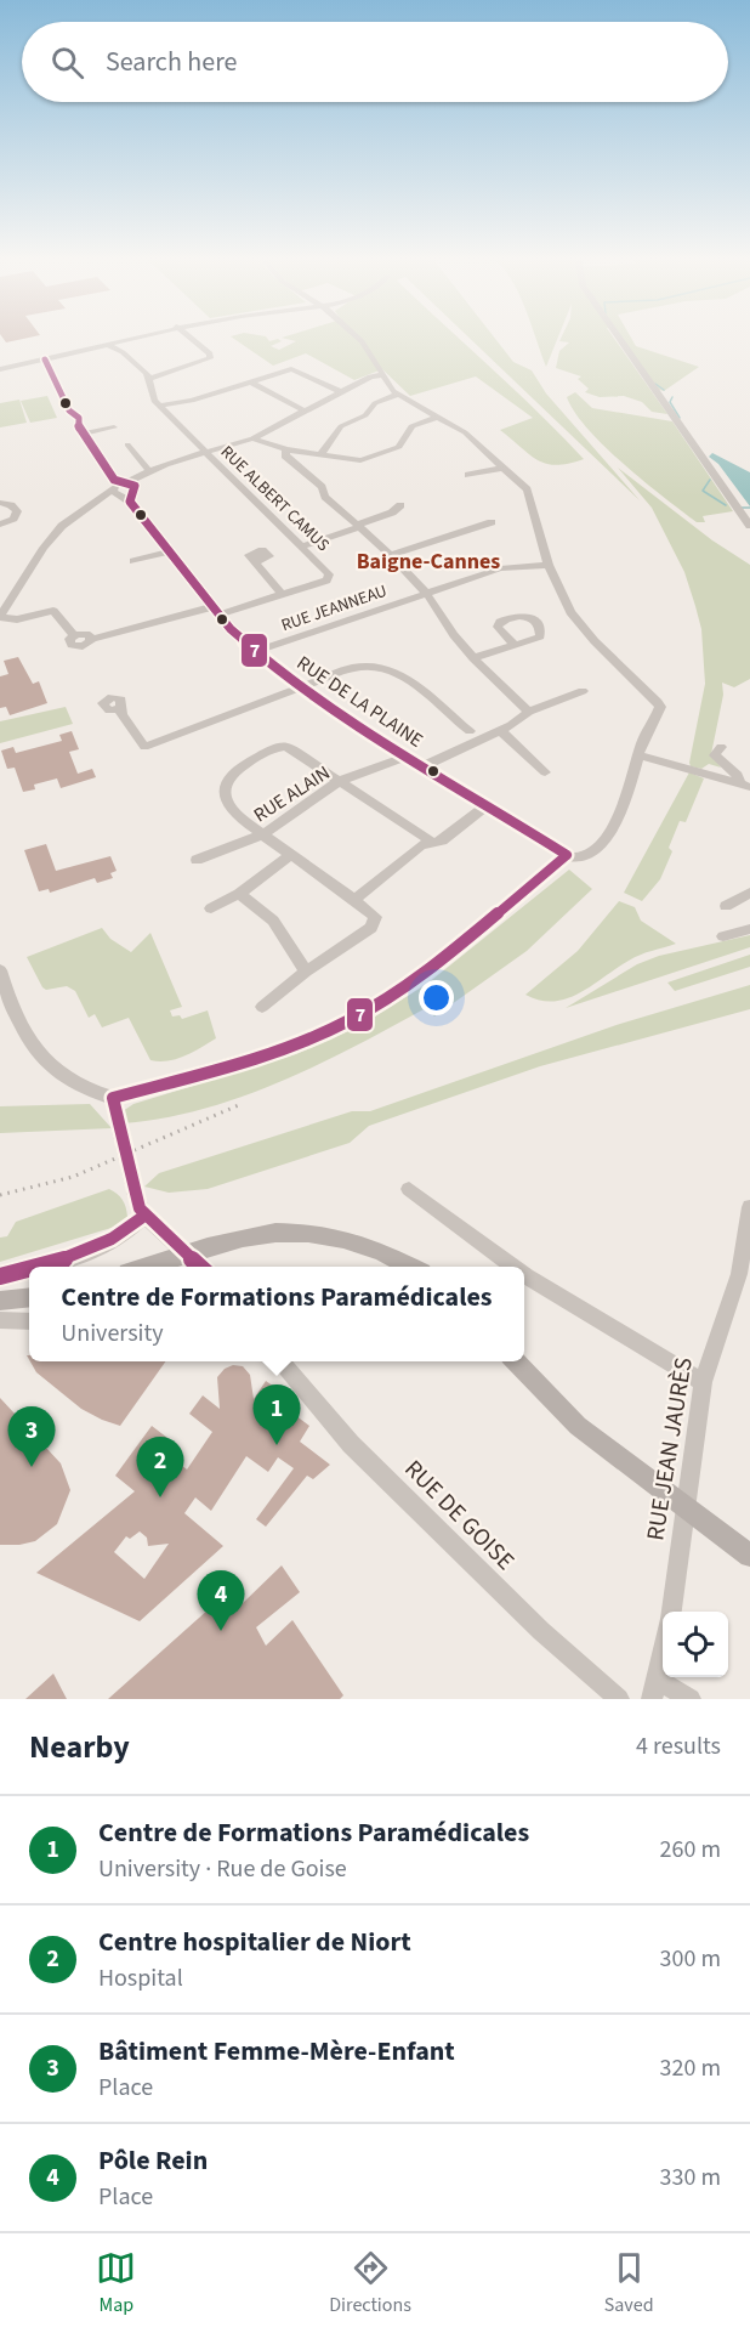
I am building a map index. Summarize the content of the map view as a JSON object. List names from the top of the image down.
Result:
{
  "streets": {
    "street": [
      "RUE ALBERT CAMUS",
      "RUE JEANNEAU",
      "RUE DE LA PLAINE",
      "RUE ALAIN",
      "RUE JEAN JAURÈS",
      "RUE DE GOISE"
    ]
  },
  "crossings": [
    ["RUE ALBERT CAMUS", "RUE DE LA PLAINE"],
    ["RUE JEANNEAU", "RUE DE LA PLAINE"],
    ["RUE DE LA PLAINE", "RUE ALAIN"]
  ],
  "districts": ["Baigne-Cannes"],
  "lines": ["transit line 7"],
  "page": {
    "search": "Search here",
    "popup": ["Centre de Formations Paramédicales", "University"],
    "pins": [
      "1",
      "3",
      "2",
      "4"
    ],
    "heading": ["Nearby", "4 results"],
    "list": [
      {
        "mark": "1",
        "name": "Centre de Formations Paramédicales",
        "note": "University · Rue de Goise",
        "value": "260 m"
      },
      {
        "mark": "2",
        "name": "Centre hospitalier de Niort",
        "note": "Hospital",
        "value": "300 m"
      },
      {
        "mark": "3",
        "name": "Bâtiment Femme-Mère-Enfant",
        "note": "Place",
        "value": "320 m"
      },
      {
        "mark": "4",
        "name": "Pôle Rein",
        "note": "Place",
        "value": "330 m"
      }
    ],
    "nav": ["Map", "Directions", "Saved"]
  }
}
